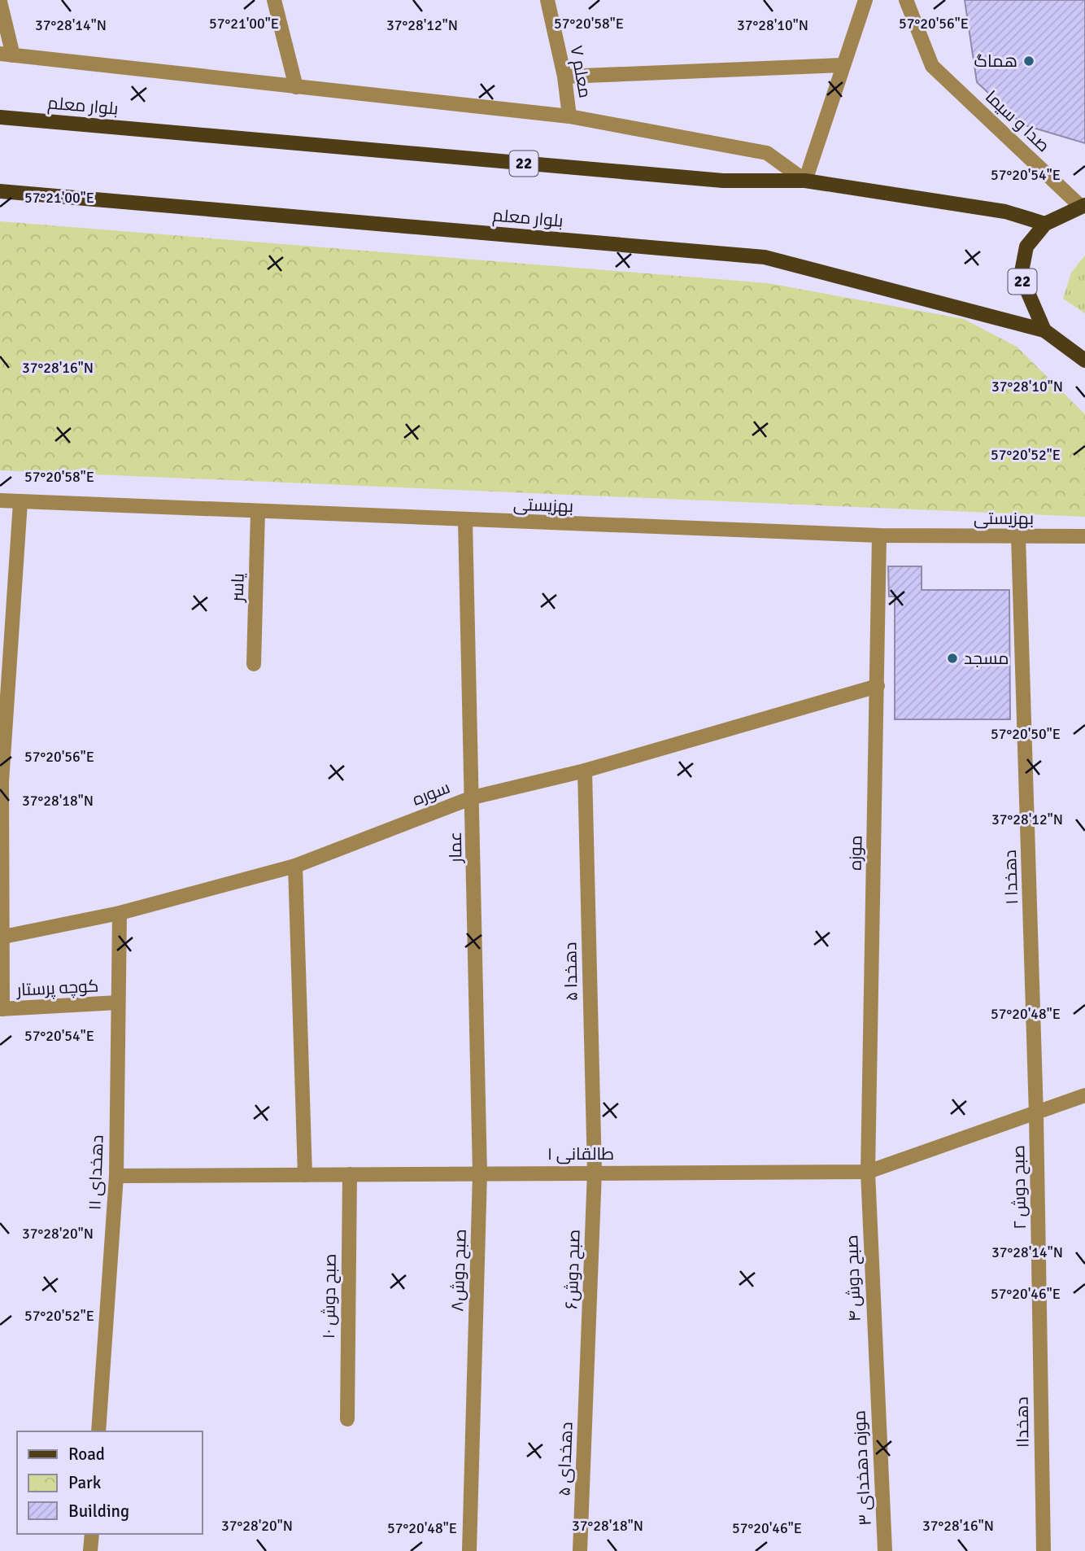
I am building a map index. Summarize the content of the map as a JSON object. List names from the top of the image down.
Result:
{
  "streets": {
    "main road": ["بلوار معلم", "22"],
    "street": [
      "معلم ۷",
      "صدا و سیما",
      "بهزیستی",
      "یاسر",
      "سوره",
      "عمار",
      "موزه",
      "دهخدا ۱",
      "دهخدا ۵",
      "کوچه پرستار",
      "طالقانی ۱",
      "دهخدای ۱۱",
      "صبح دوش ۲",
      "صبح دوش۶",
      "صبح دوش۸",
      "صبح دوش ۴",
      "صبح دوش ۱۰",
      "دهخدا۱",
      "دهخدای ۵",
      "موزه دهخدای ۳"
    ]
  },
  "crossings": [
    ["بلوار معلم", "22"],
    ["صدا و سیما", "22"],
    ["بهزیستی", "یاسر"],
    ["بهزیستی", "عمار"],
    ["بهزیستی", "موزه"],
    ["بهزیستی", "دهخدا ۱"],
    ["سوره", "عمار"],
    ["سوره", "موزه"],
    ["سوره", "دهخدا ۵"],
    ["سوره", "دهخدای ۱۱"],
    ["عمار", "طالقانی ۱"],
    ["عمار", "صبح دوش۸"],
    ["موزه", "طالقانی ۱"],
    ["موزه", "صبح دوش ۴"],
    ["دهخدا ۱", "طالقانی ۱"],
    ["دهخدا ۱", "صبح دوش ۲"],
    ["دهخدا ۵", "طالقانی ۱"],
    ["دهخدا ۵", "صبح دوش۶"],
    ["کوچه پرستار", "دهخدای ۱۱"],
    ["طالقانی ۱", "دهخدای ۱۱"],
    ["طالقانی ۱", "صبح دوش ۲"],
    ["طالقانی ۱", "صبح دوش۶"],
    ["طالقانی ۱", "صبح دوش۸"],
    ["طالقانی ۱", "صبح دوش ۴"],
    ["طالقانی ۱", "صبح دوش ۱۰"],
    ["صبح دوش ۲", "دهخدا۱"],
    ["صبح دوش۶", "دهخدای ۵"],
    ["صبح دوش ۴", "موزه دهخدای ۳"]
  ],
  "places": ["هماگ", "مسجد"],
  "legend": ["Road", "Park", "Building"],
  "coordinates": [
    "57°21'00\"E",
    "57°20'58\"E",
    "57°20'56\"E",
    "37°28'14\"N",
    "37°28'12\"N",
    "37°28'10\"N",
    "57°20'54\"E",
    "37°28'16\"N",
    "57°20'52\"E",
    "57°20'50\"E",
    "37°28'18\"N",
    "57°20'48\"E",
    "37°28'20\"N",
    "57°20'46\"E"
  ]
}
